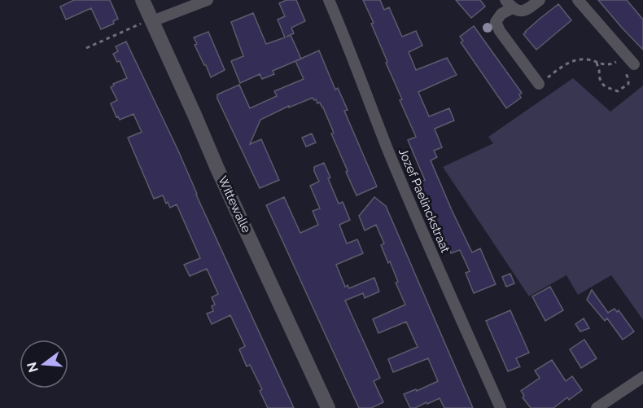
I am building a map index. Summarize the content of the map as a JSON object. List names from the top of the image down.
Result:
{
  "streets": {
    "street": ["Jozef Paelinckstraat", "Wittewalle"]
  },
  "north": "left"
}
